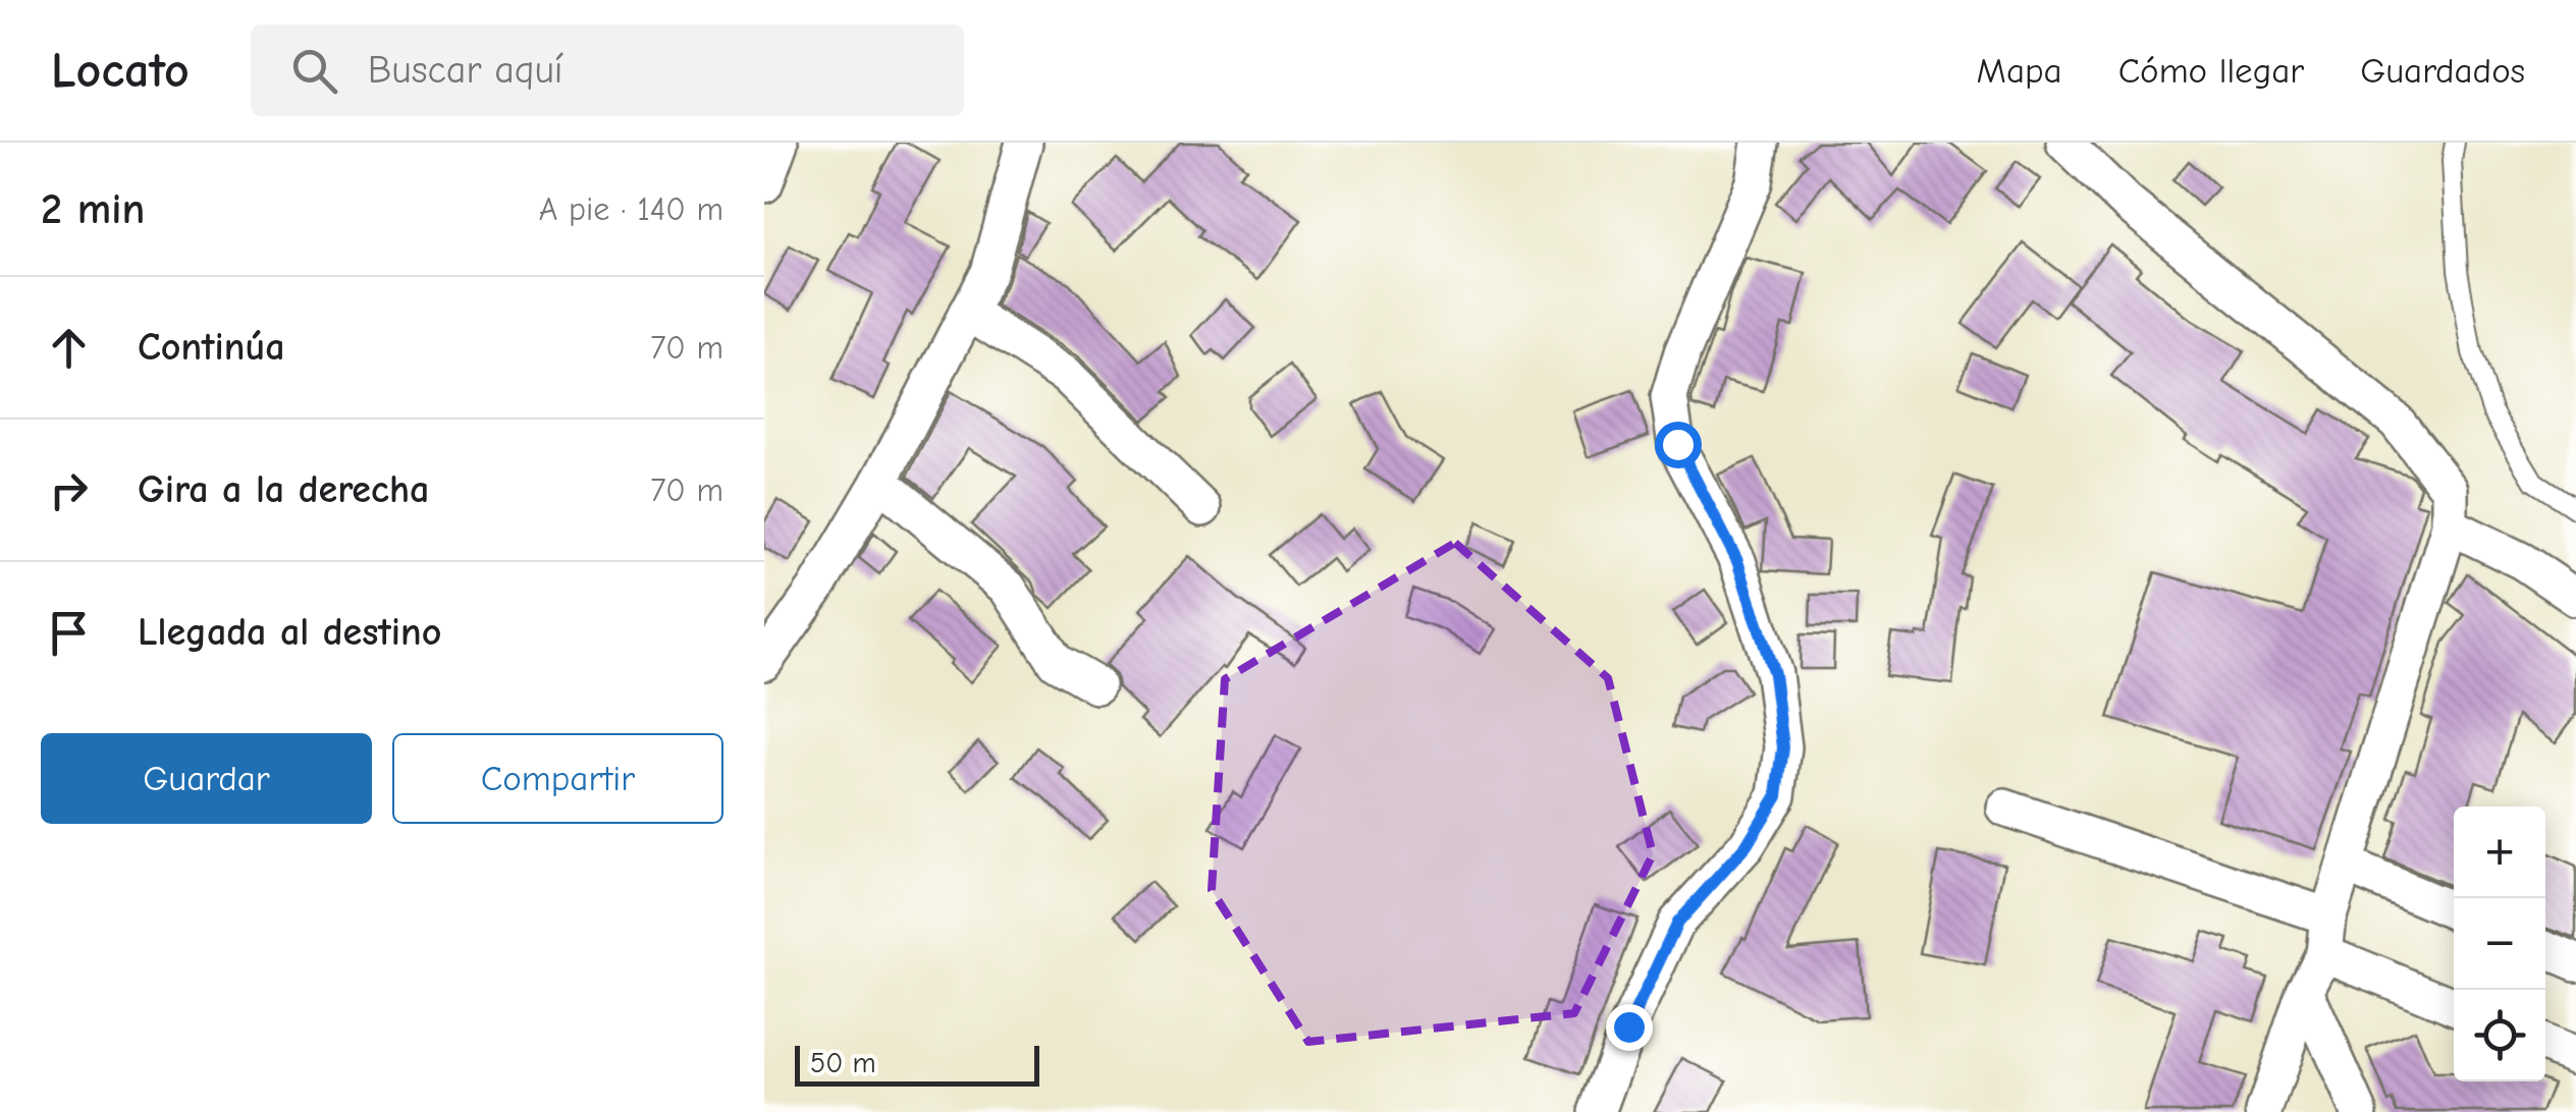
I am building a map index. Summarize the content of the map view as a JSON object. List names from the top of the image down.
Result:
{
  "scale_bar": "50 m",
  "page": {
    "header": "Locato",
    "search": "Buscar aquí",
    "nav": ["Mapa", "Cómo llegar", "Guardados"],
    "heading": ["2 min", "A pie · 140 m"],
    "list": [
      ["Continúa", "70 m"],
      ["Gira a la derecha", "70 m"],
      "Llegada al destino"
    ],
    "buttons": ["Guardar", "Compartir"],
    "map_buttons": ["+", "−"],
    "scale": "50 m"
  }
}
